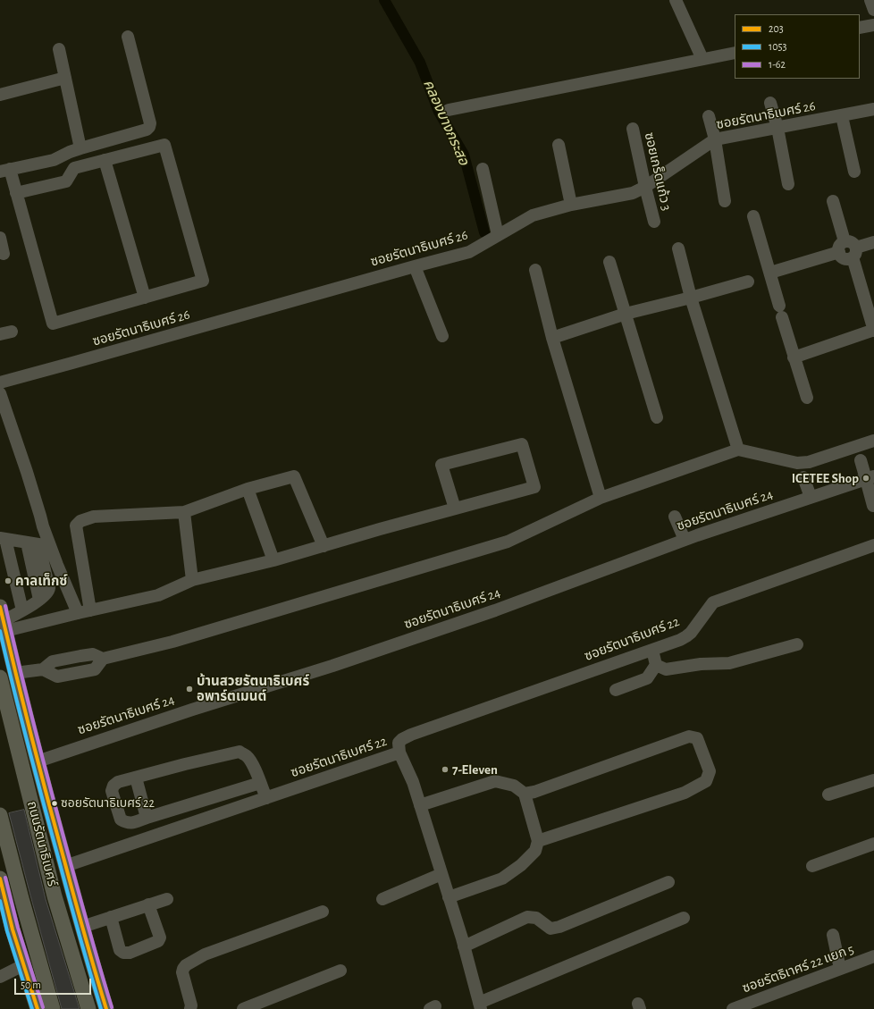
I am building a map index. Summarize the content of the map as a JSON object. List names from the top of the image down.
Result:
{
  "streets": {
    "main road": ["ถนนรัตนาธิเบศร์"],
    "street": [
      "ซอยรัตนาธิเบศร์ 26",
      "ซอยเกร็ดแก้ว 3",
      "ซอยรัตนาธิเบศร์ 24",
      "ซอยรัตนาธิเบศร์ 22",
      "ซอยรัตธิเาศร์ 22 แยก 5"
    ]
  },
  "crossings": [
    ["ซอยรัตนาธิเบศร์ 26", "ซอยเกร็ดแก้ว 3"],
    ["ซอยรัตนาธิเบศร์ 24", "ถนนรัตนาธิเบศร์"],
    ["ซอยรัตนาธิเบศร์ 22", "ถนนรัตนาธิเบศร์"]
  ],
  "water": ["คลองบางกระสอ"],
  "places": [
    "ICETEE Shop",
    "คาลเท็กซ์",
    "บ้านสวยรัตนาธิเบศร์ อพาร์ตเมนต์",
    "7-Eleven",
    "ซอยรัตนาธิเบศร์ 22"
  ],
  "lines": ["transit line 1-62", "transit line 203", "transit line 1053"],
  "legend": ["203", "1053", "1-62"],
  "scale_bar": "50 m"
}
